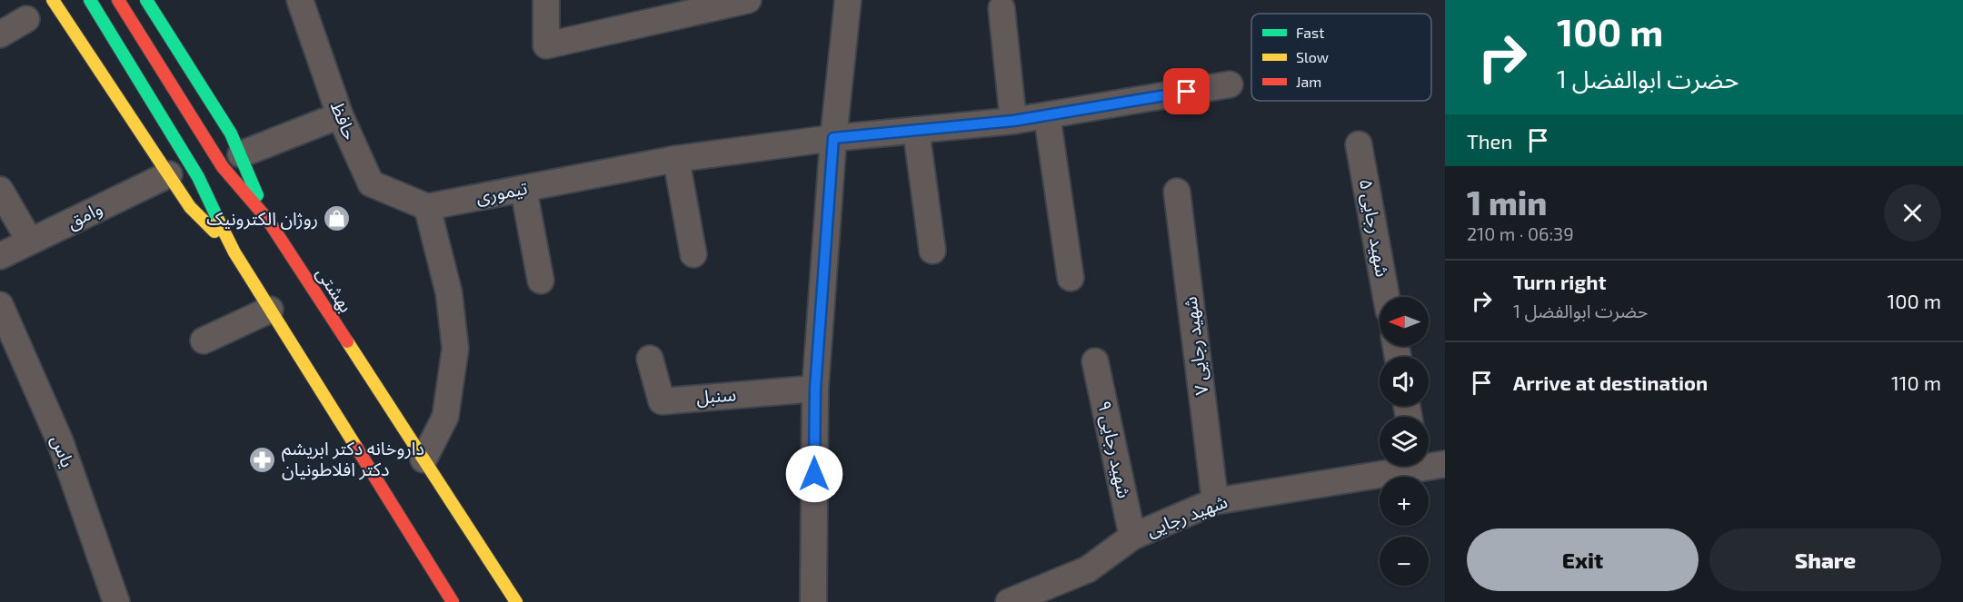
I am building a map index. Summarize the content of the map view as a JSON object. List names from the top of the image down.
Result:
{
  "streets": {
    "main road": ["بهشتی"],
    "street": [
      "حافظ",
      "تیموری",
      "وامق",
      "شهید رجایی ۵",
      "شهید رجایی ۷",
      "سنبل",
      "شهید رجایی ۹",
      "یاس",
      "شهید رجایی"
    ]
  },
  "crossings": [
    ["حافظ", "تیموری"],
    ["شهید رجایی ۷", "شهید رجایی"],
    ["شهید رجایی ۹", "شهید رجایی"]
  ],
  "places": {
    "shop": ["روژان الکترونیک"],
    "pharmacy": ["داروخانه دکتر ابریشم دکتر افلاطونیان"]
  },
  "legend": ["Fast", "Slow", "Jam"],
  "north": "left",
  "page": {
    "turn": ["100 m", "حضرت ابوالفضل 1"],
    "then": "Then",
    "heading": ["1 min", "210 m · 06:39"],
    "list": [
      {
        "name": "Turn right",
        "note": "حضرت ابوالفضل 1",
        "value": "100 m"
      },
      {
        "name": "Arrive at destination",
        "value": "110 m"
      }
    ],
    "map_buttons": ["+", "−"],
    "buttons": ["Exit", "Share"]
  }
}
